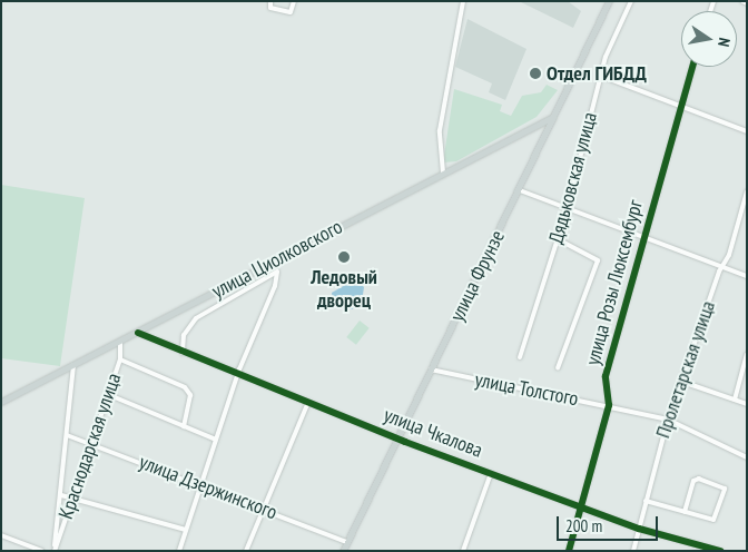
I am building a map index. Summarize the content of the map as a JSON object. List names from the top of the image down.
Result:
{
  "streets": {
    "main road": ["улица Циолковского", "улица Фрунзе"],
    "street": [
      "Дядьковская улица",
      "улица Розы Люксембург",
      "Пролетарская улица",
      "улица Толстого",
      "улица Чкалова",
      "Краснодарская улица",
      "улица Дзержинского"
    ]
  },
  "crossings": [
    ["улица Циолковского", "улица Фрунзе"],
    ["улица Циолковского", "улица Чкалова"],
    ["улица Циолковского", "Краснодарская улица"],
    ["улица Фрунзе", "улица Толстого"],
    ["улица Фрунзе", "улица Чкалова"],
    ["улица Фрунзе", "улица Дзержинского"],
    ["улица Розы Люксембург", "улица Толстого"],
    ["улица Розы Люксембург", "улица Чкалова"],
    ["Пролетарская улица", "улица Толстого"],
    ["Пролетарская улица", "улица Чкалова"],
    ["Краснодарская улица", "улица Дзержинского"]
  ],
  "places": ["Отдел ГИБДД", "Ледовый дворец"],
  "scale_bar": "200 m",
  "north": "right"
}
